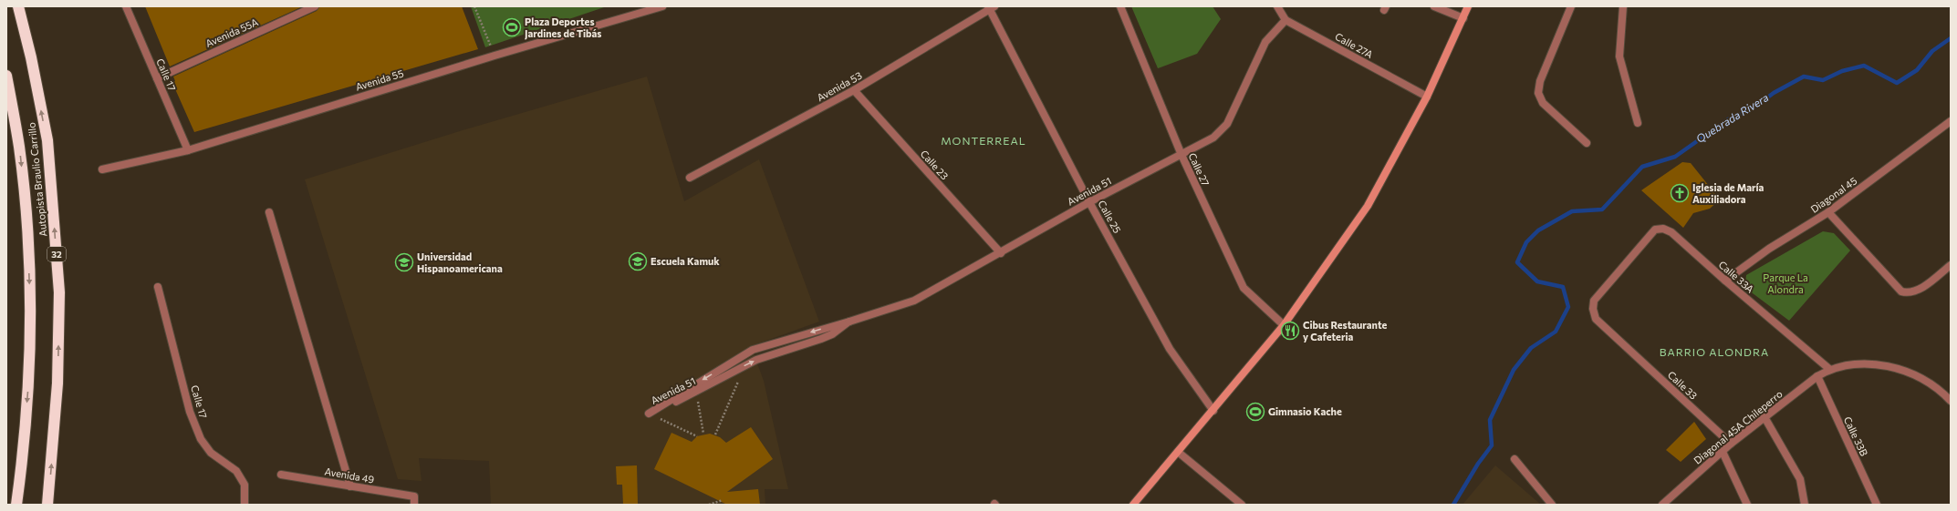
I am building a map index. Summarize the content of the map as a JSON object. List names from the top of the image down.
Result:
{
  "streets": {
    "highway": ["Autopista Braulio Carrillo", "32"],
    "street": [
      "Avenida 55A",
      "Calle 27A",
      "Calle 17",
      "Avenida 55",
      "Avenida 53",
      "Calle 23",
      "Calle 27",
      "Avenida 51",
      "Diagonal 45",
      "Calle 25",
      "Calle 33A",
      "Calle 33",
      "Diagonal 45A Chileperro",
      "Calle 33B",
      "Avenida 49"
    ]
  },
  "crossings": [
    ["Avenida 55A", "Calle 17"],
    ["Calle 27A", "Avenida 51"],
    ["Calle 17", "Avenida 55"],
    ["Avenida 53", "Calle 23"],
    ["Avenida 53", "Calle 25"],
    ["Calle 23", "Avenida 51"],
    ["Calle 27", "Avenida 51"],
    ["Avenida 51", "Calle 25"],
    ["Diagonal 45", "Calle 33A"],
    ["Calle 33A", "Calle 33"],
    ["Calle 33A", "Diagonal 45A Chileperro"],
    ["Calle 33", "Diagonal 45A Chileperro"],
    ["Diagonal 45A Chileperro", "Calle 33B"]
  ],
  "districts": ["MONTERREAL", "BARRIO ALONDRA"],
  "water": ["Quebrada Rivera"],
  "parks": ["Parque La Alondra"],
  "places": {
    "sports": ["Plaza Deportes Jardines de Tibás", "Gimnasio Kache"],
    "church": ["Iglesia de María Auxiliadora"],
    "school or university": ["Escuela Kamuk", "Universidad Hispanoamericana"],
    "restaurant": ["Cibus Restaurante y Cafeteria"]
  }
}
